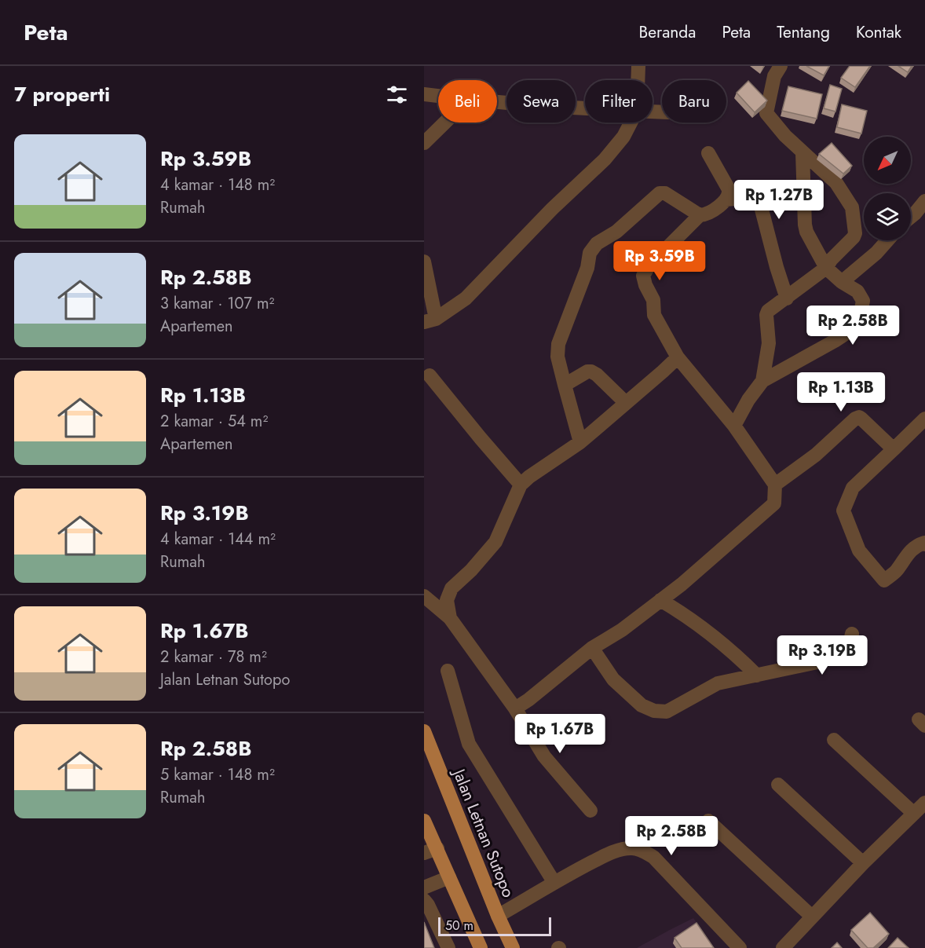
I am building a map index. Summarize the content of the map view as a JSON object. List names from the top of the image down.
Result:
{
  "streets": {
    "main road": ["Jalan Letnan Sutopo"]
  },
  "scale_bar": "50 m",
  "north": "bottom left",
  "page": {
    "header": "Peta",
    "nav": [
      "Beranda",
      "Peta",
      "Tentang",
      "Kontak"
    ],
    "heading": "7 properti",
    "chip": [
      "Beli",
      "Sewa",
      "Filter",
      "Baru"
    ],
    "list": [
      {
        "name": "Rp 3.59B",
        "note": "4 kamar · 148 m² · Rumah"
      },
      {
        "name": "Rp 2.58B",
        "note": "3 kamar · 107 m² · Apartemen"
      },
      {
        "name": "Rp 1.13B",
        "note": "2 kamar · 54 m² · Apartemen"
      },
      {
        "name": "Rp 3.19B",
        "note": "4 kamar · 144 m² · Rumah"
      },
      {
        "name": "Rp 1.67B",
        "note": "2 kamar · 78 m² · Jalan Letnan Sutopo"
      },
      {
        "name": "Rp 2.58B",
        "note": "5 kamar · 148 m² · Rumah"
      }
    ],
    "price": [
      "Rp 1.27B",
      "Rp 3.59B",
      "Rp 2.58B",
      "Rp 1.13B",
      "Rp 3.19B",
      "Rp 1.67B",
      "Rp 2.58B"
    ],
    "scale": "50 m"
  }
}
